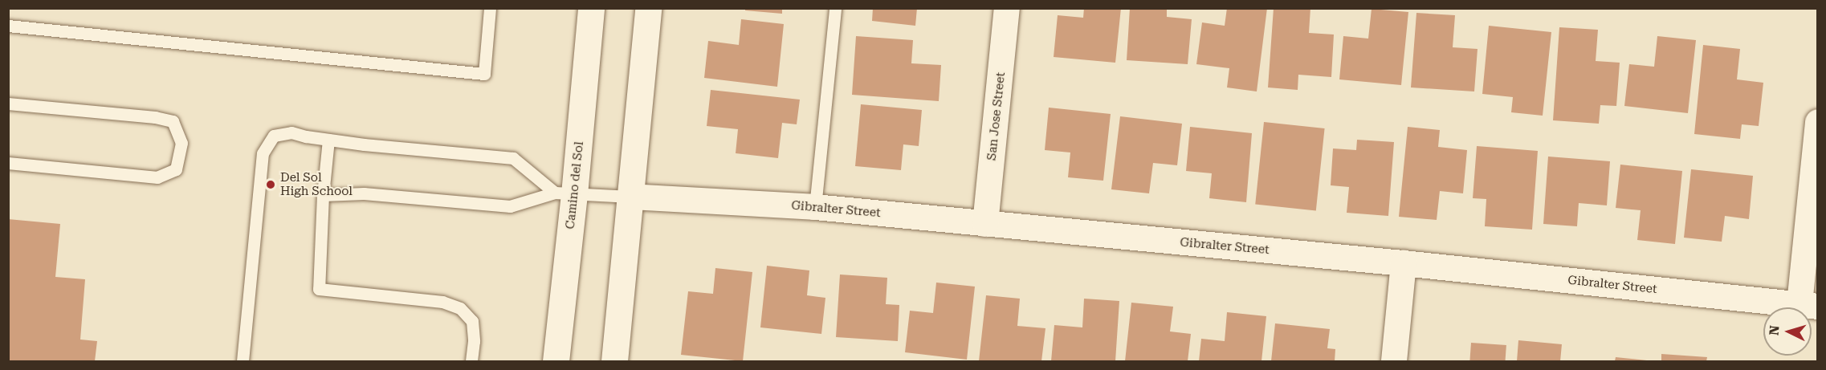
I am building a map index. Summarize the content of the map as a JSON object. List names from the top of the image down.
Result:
{
  "streets": {
    "street": ["San Jose Street", "Camino del Sol", "Gibralter Street"]
  },
  "crossings": [
    ["San Jose Street", "Gibralter Street"]
  ],
  "places": ["Del Sol High School"],
  "north": "left"
}
